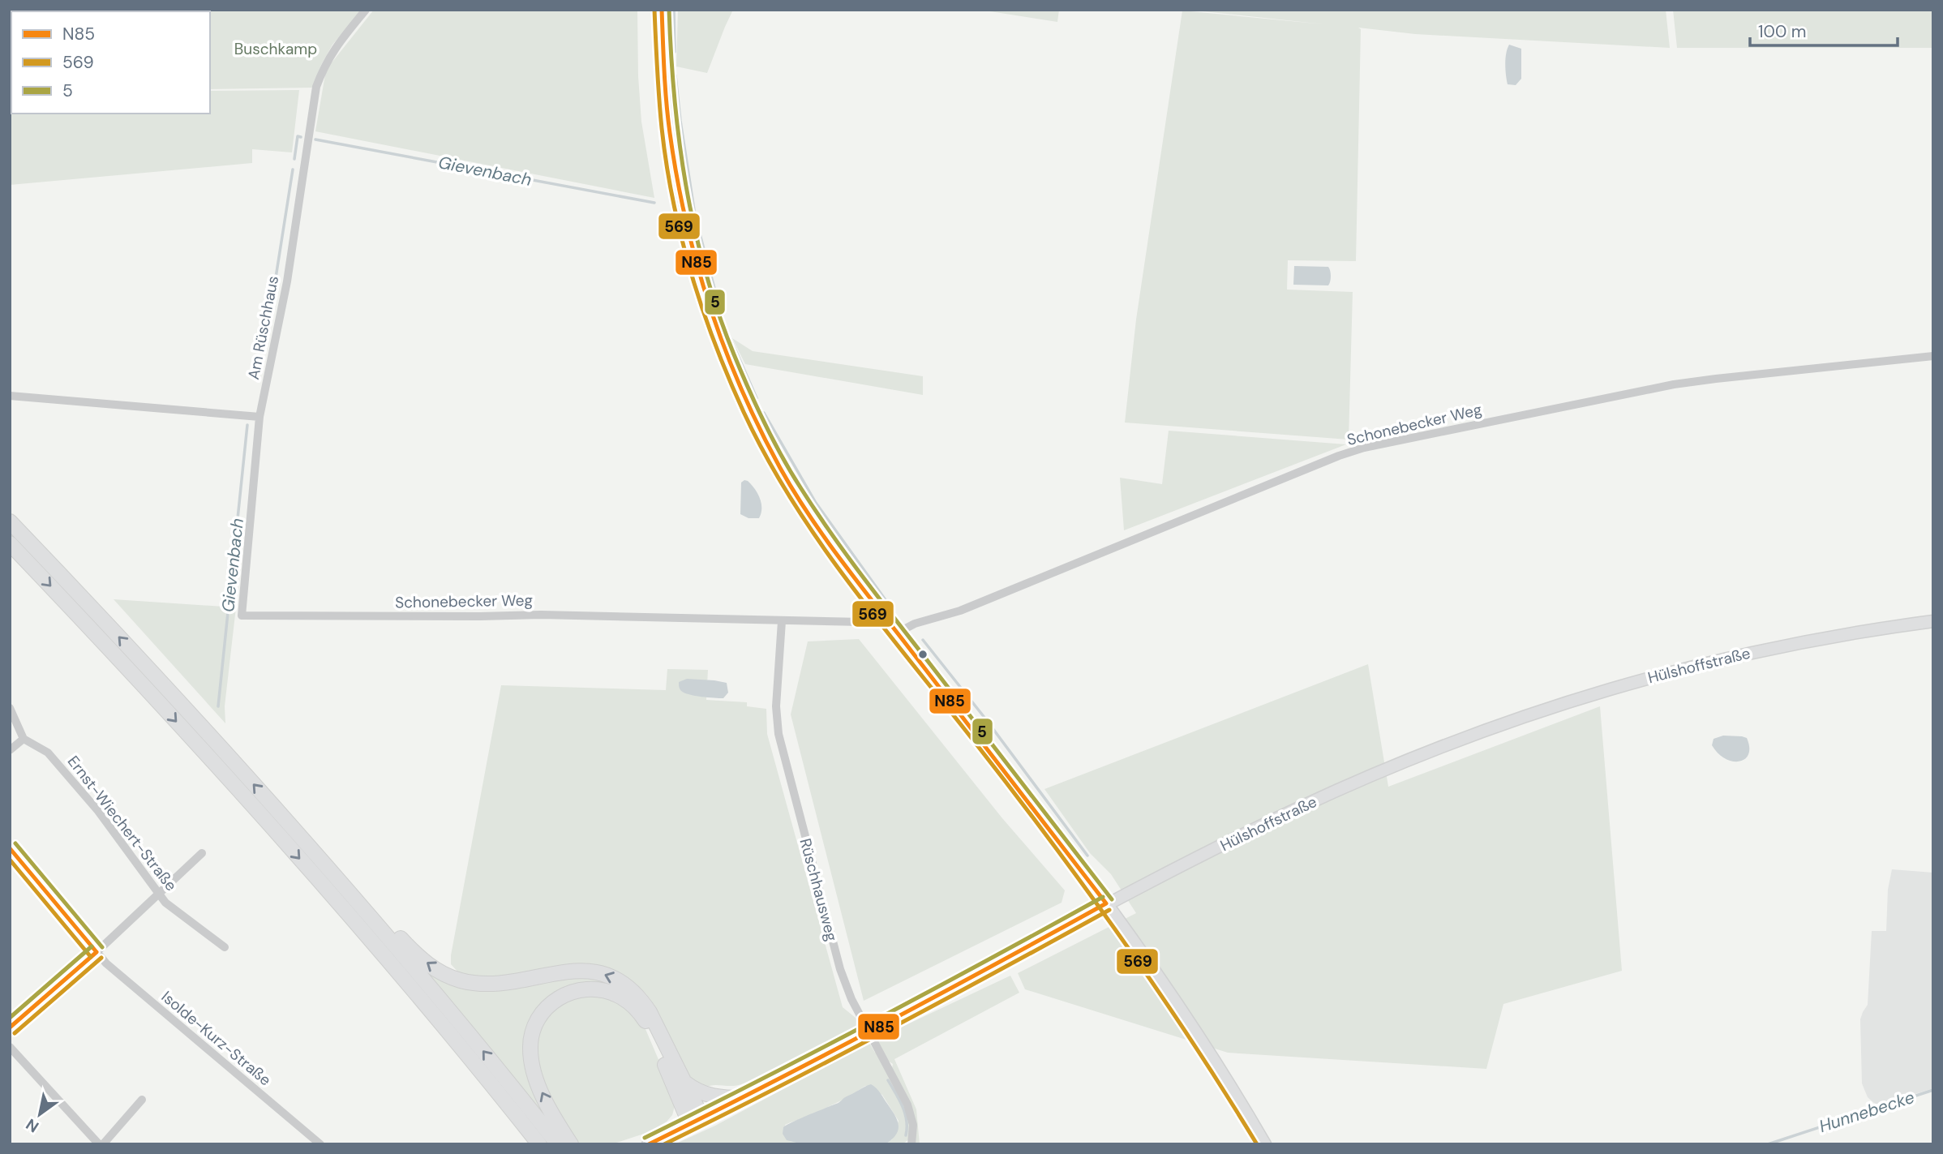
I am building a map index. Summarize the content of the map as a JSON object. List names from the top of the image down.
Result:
{
  "streets": {
    "main road": ["Hülshoffstraße"],
    "street": [
      "Am Rüschhaus",
      "Schonebecker Weg",
      "Ernst-Wiechert-Straße",
      "Rüschhausweg",
      "Isolde-Kurz-Straße"
    ]
  },
  "crossings": [
    ["Am Rüschhaus", "Schonebecker Weg"],
    ["Schonebecker Weg", "Rüschhausweg"]
  ],
  "water": ["Gievenbach", "Hunnebecke"],
  "parks": ["Buschkamp"],
  "lines": ["transit line N85", "transit line 569", "transit line 5"],
  "legend": ["N85", "569", "5"],
  "scale_bar": "100 m",
  "north": "bottom left"
}
